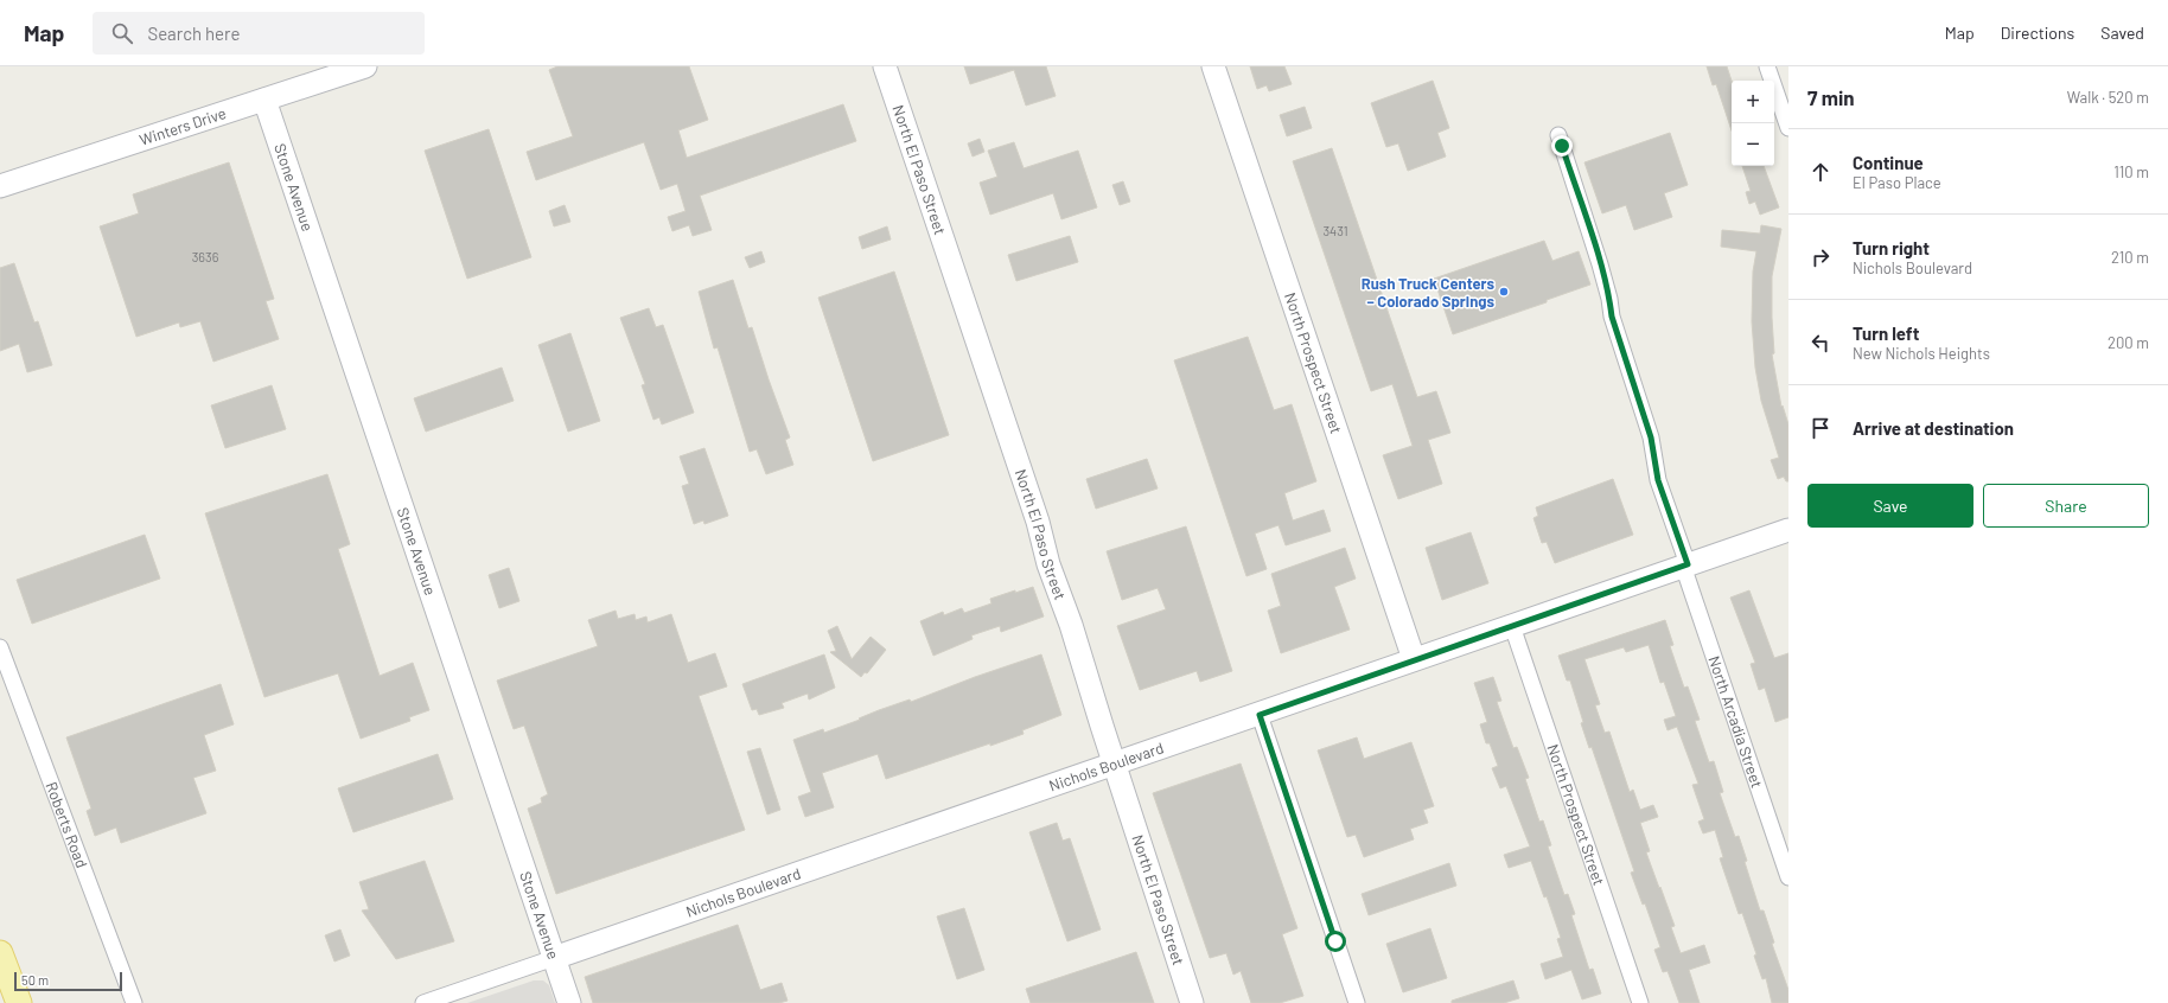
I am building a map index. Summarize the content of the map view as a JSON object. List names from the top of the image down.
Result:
{
  "streets": {
    "street": [
      "Winters Drive",
      "North El Paso Street",
      "Stone Avenue",
      "North Prospect Street",
      "North Arcadia Street",
      "Nichols Boulevard",
      "Roberts Road"
    ]
  },
  "crossings": [
    ["Winters Drive", "Stone Avenue"],
    ["North El Paso Street", "Nichols Boulevard"],
    ["Stone Avenue", "Nichols Boulevard"],
    ["North Prospect Street", "Nichols Boulevard"],
    ["North Arcadia Street", "Nichols Boulevard"]
  ],
  "places": ["Rush Truck Centers – Colorado Springs"],
  "house_numbers": ["3431", "3636"],
  "scale_bar": "50 m",
  "page": {
    "header": "Map",
    "search": "Search here",
    "nav": ["Map", "Directions", "Saved"],
    "heading": ["7 min", "Walk · 520 m"],
    "map_buttons": ["+", "−"],
    "list": [
      ["Continue", "El Paso Place", "110 m"],
      ["Turn right", "Nichols Boulevard", "210 m"],
      ["Turn left", "New Nichols Heights", "200 m"],
      "Arrive at destination"
    ],
    "buttons": ["Save", "Share"],
    "scale": "50 m"
  }
}
